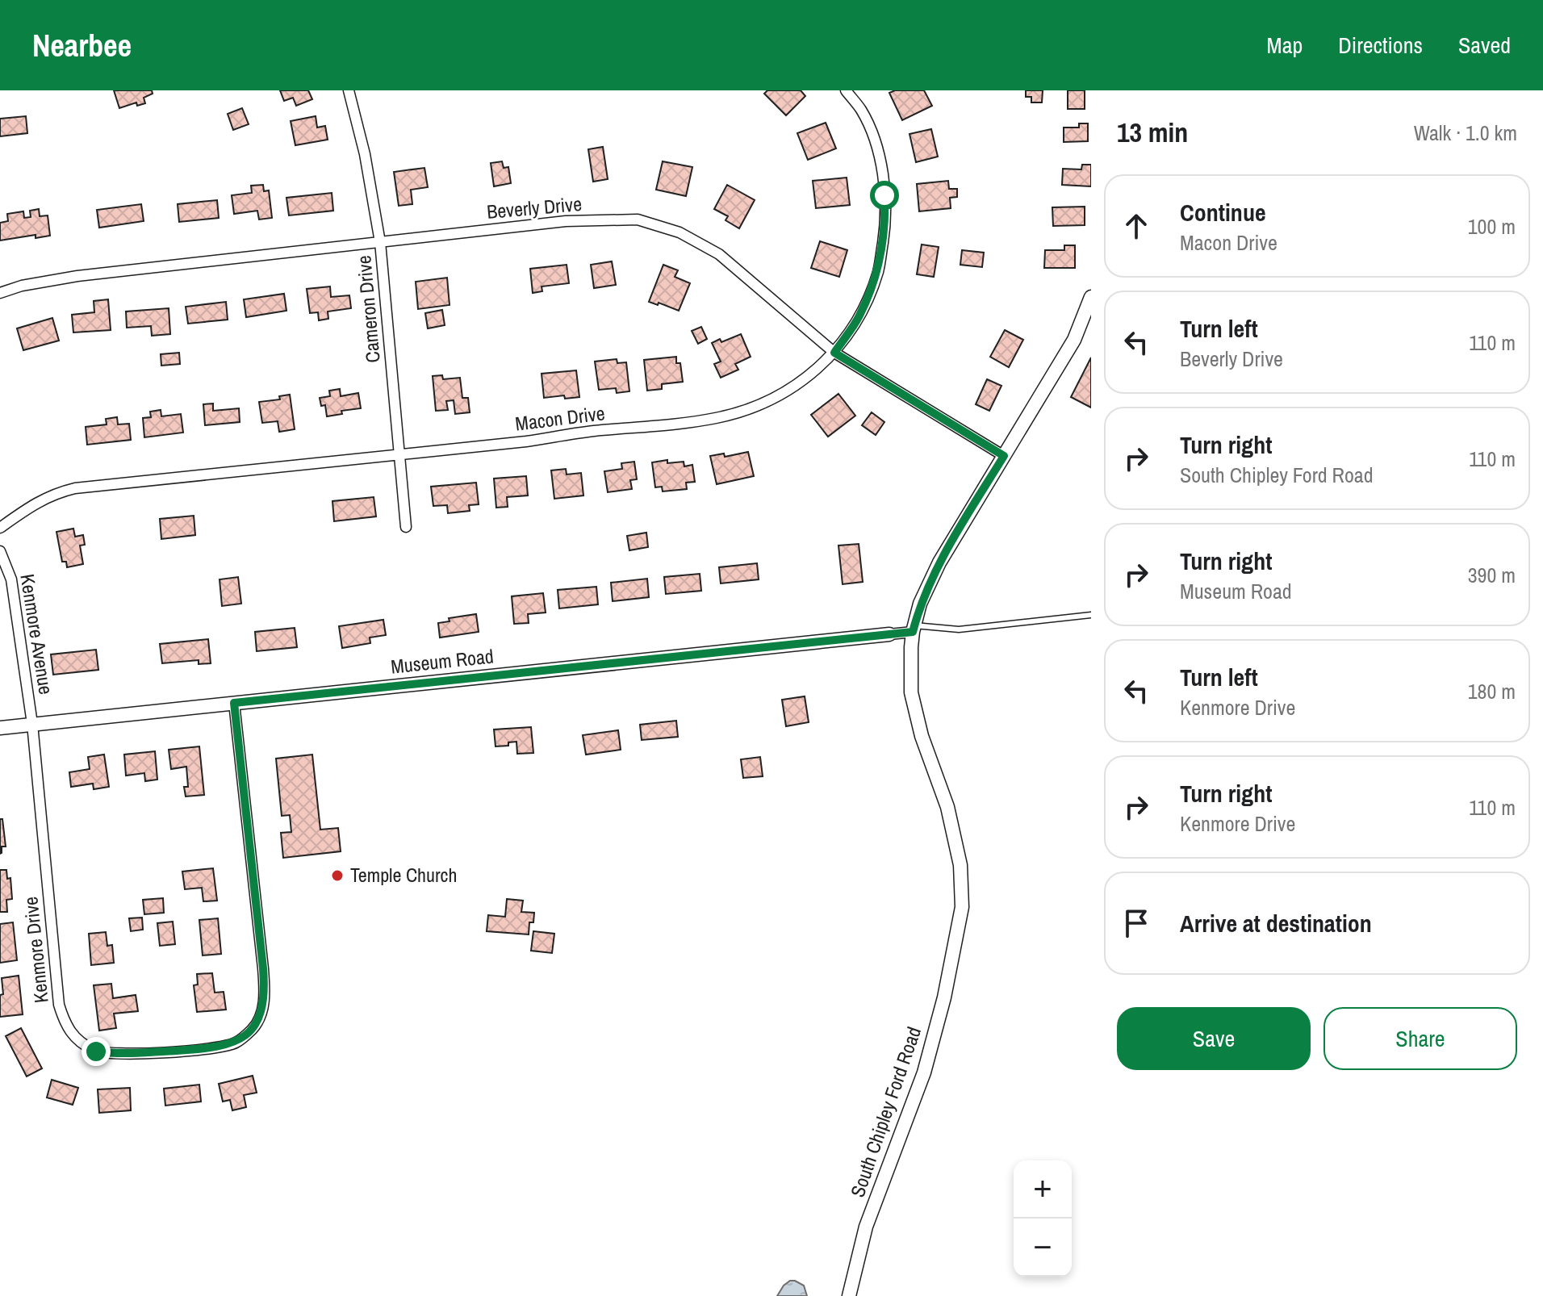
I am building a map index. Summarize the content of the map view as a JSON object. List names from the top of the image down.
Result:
{
  "streets": {
    "street": [
      "Beverly Drive",
      "Cameron Drive",
      "Macon Drive",
      "Kenmore Avenue",
      "Museum Road",
      "Kenmore Drive",
      "South Chipley Ford Road"
    ]
  },
  "crossings": [
    ["Beverly Drive", "Cameron Drive"],
    ["Beverly Drive", "Macon Drive"],
    ["Beverly Drive", "South Chipley Ford Road"],
    ["Cameron Drive", "Macon Drive"],
    ["Kenmore Avenue", "Museum Road"],
    ["Kenmore Avenue", "Kenmore Drive"],
    ["Museum Road", "Kenmore Drive"]
  ],
  "places": ["Temple Church"],
  "page": {
    "header": "Nearbee",
    "nav": ["Map", "Directions", "Saved"],
    "heading": ["13 min", "Walk · 1.0 km"],
    "list": [
      ["Continue", "Macon Drive", "100 m"],
      ["Turn left", "Beverly Drive", "110 m"],
      ["Turn right", "South Chipley Ford Road", "110 m"],
      ["Turn right", "Museum Road", "390 m"],
      ["Turn left", "Kenmore Drive", "180 m"],
      ["Turn right", "Kenmore Drive", "110 m"],
      "Arrive at destination"
    ],
    "buttons": ["Save", "Share"],
    "map_buttons": ["+", "−"]
  }
}
